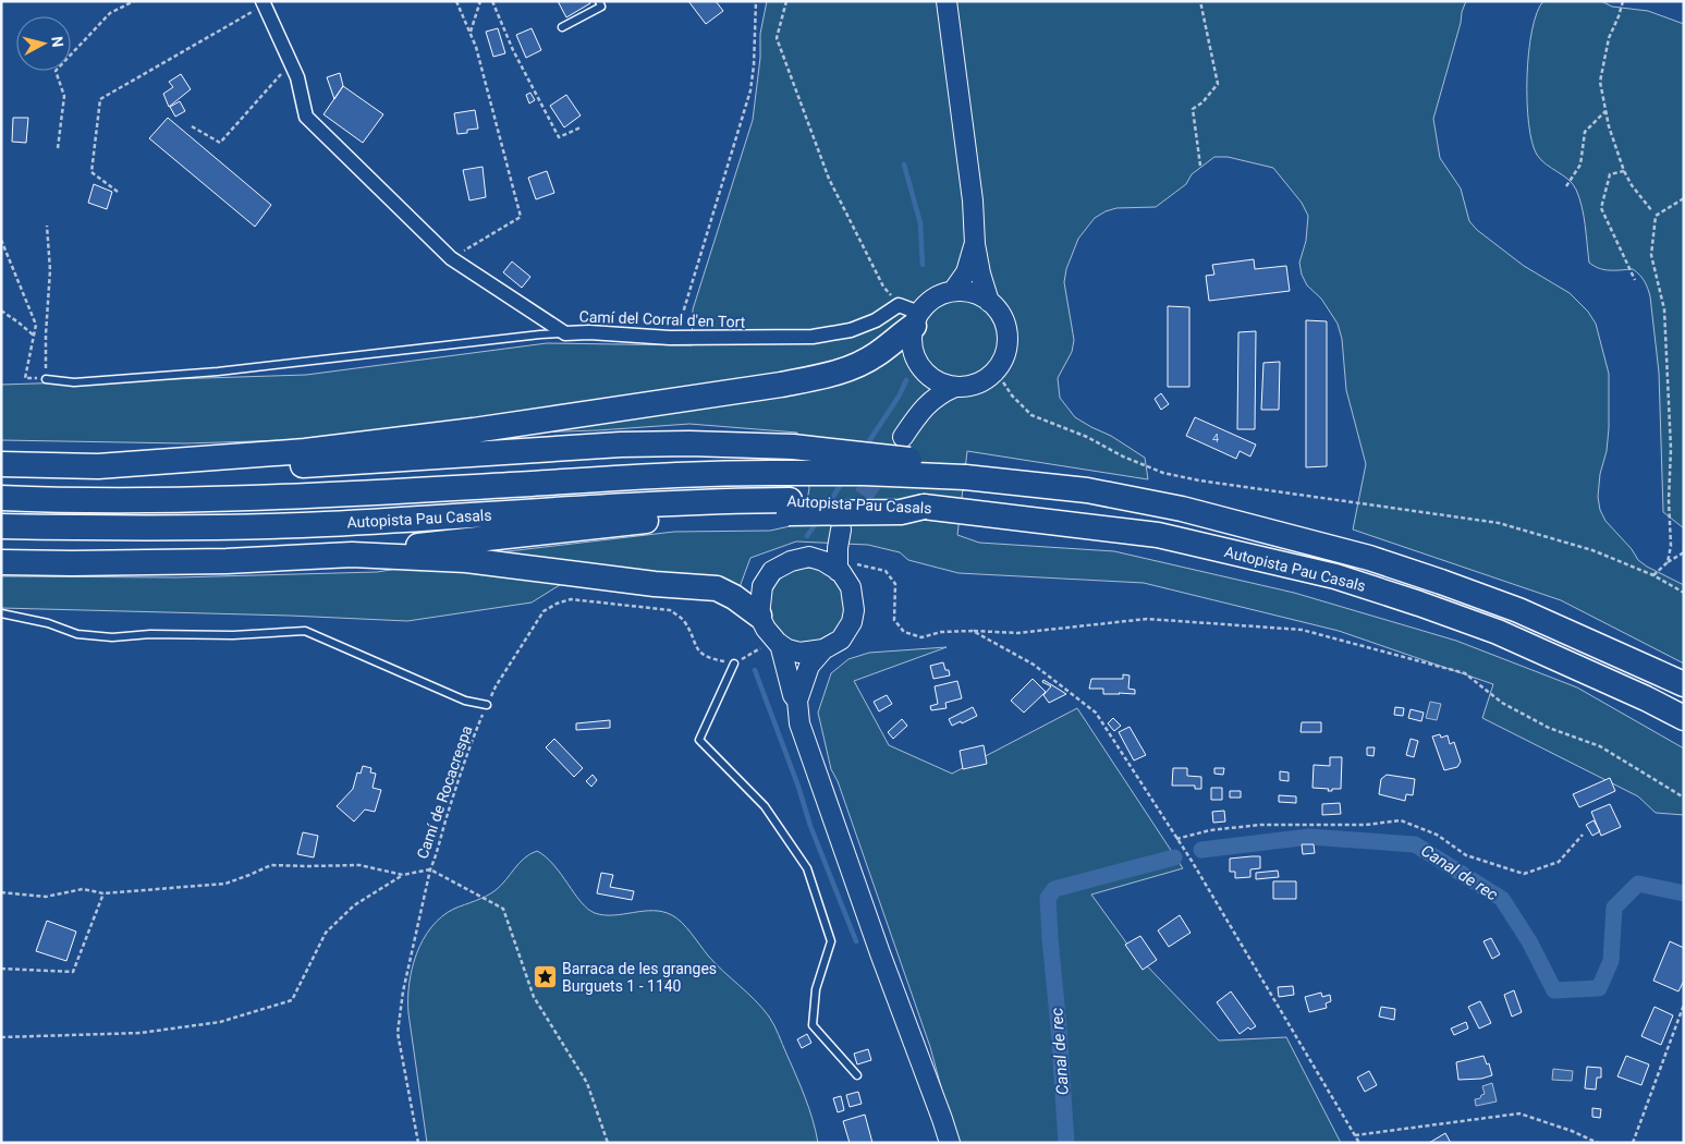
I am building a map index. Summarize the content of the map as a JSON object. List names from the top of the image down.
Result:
{
  "streets": {
    "highway": ["Autopista Pau Casals"],
    "street": ["Camí del Corral d'en Tort"],
    "path": ["Camí de Rocacrespa"]
  },
  "water": ["Canal de rec"],
  "places": {
    "place": ["Barraca de les granges Burguets 1 - 1140"]
  },
  "house_numbers": ["4"],
  "north": "right"
}
